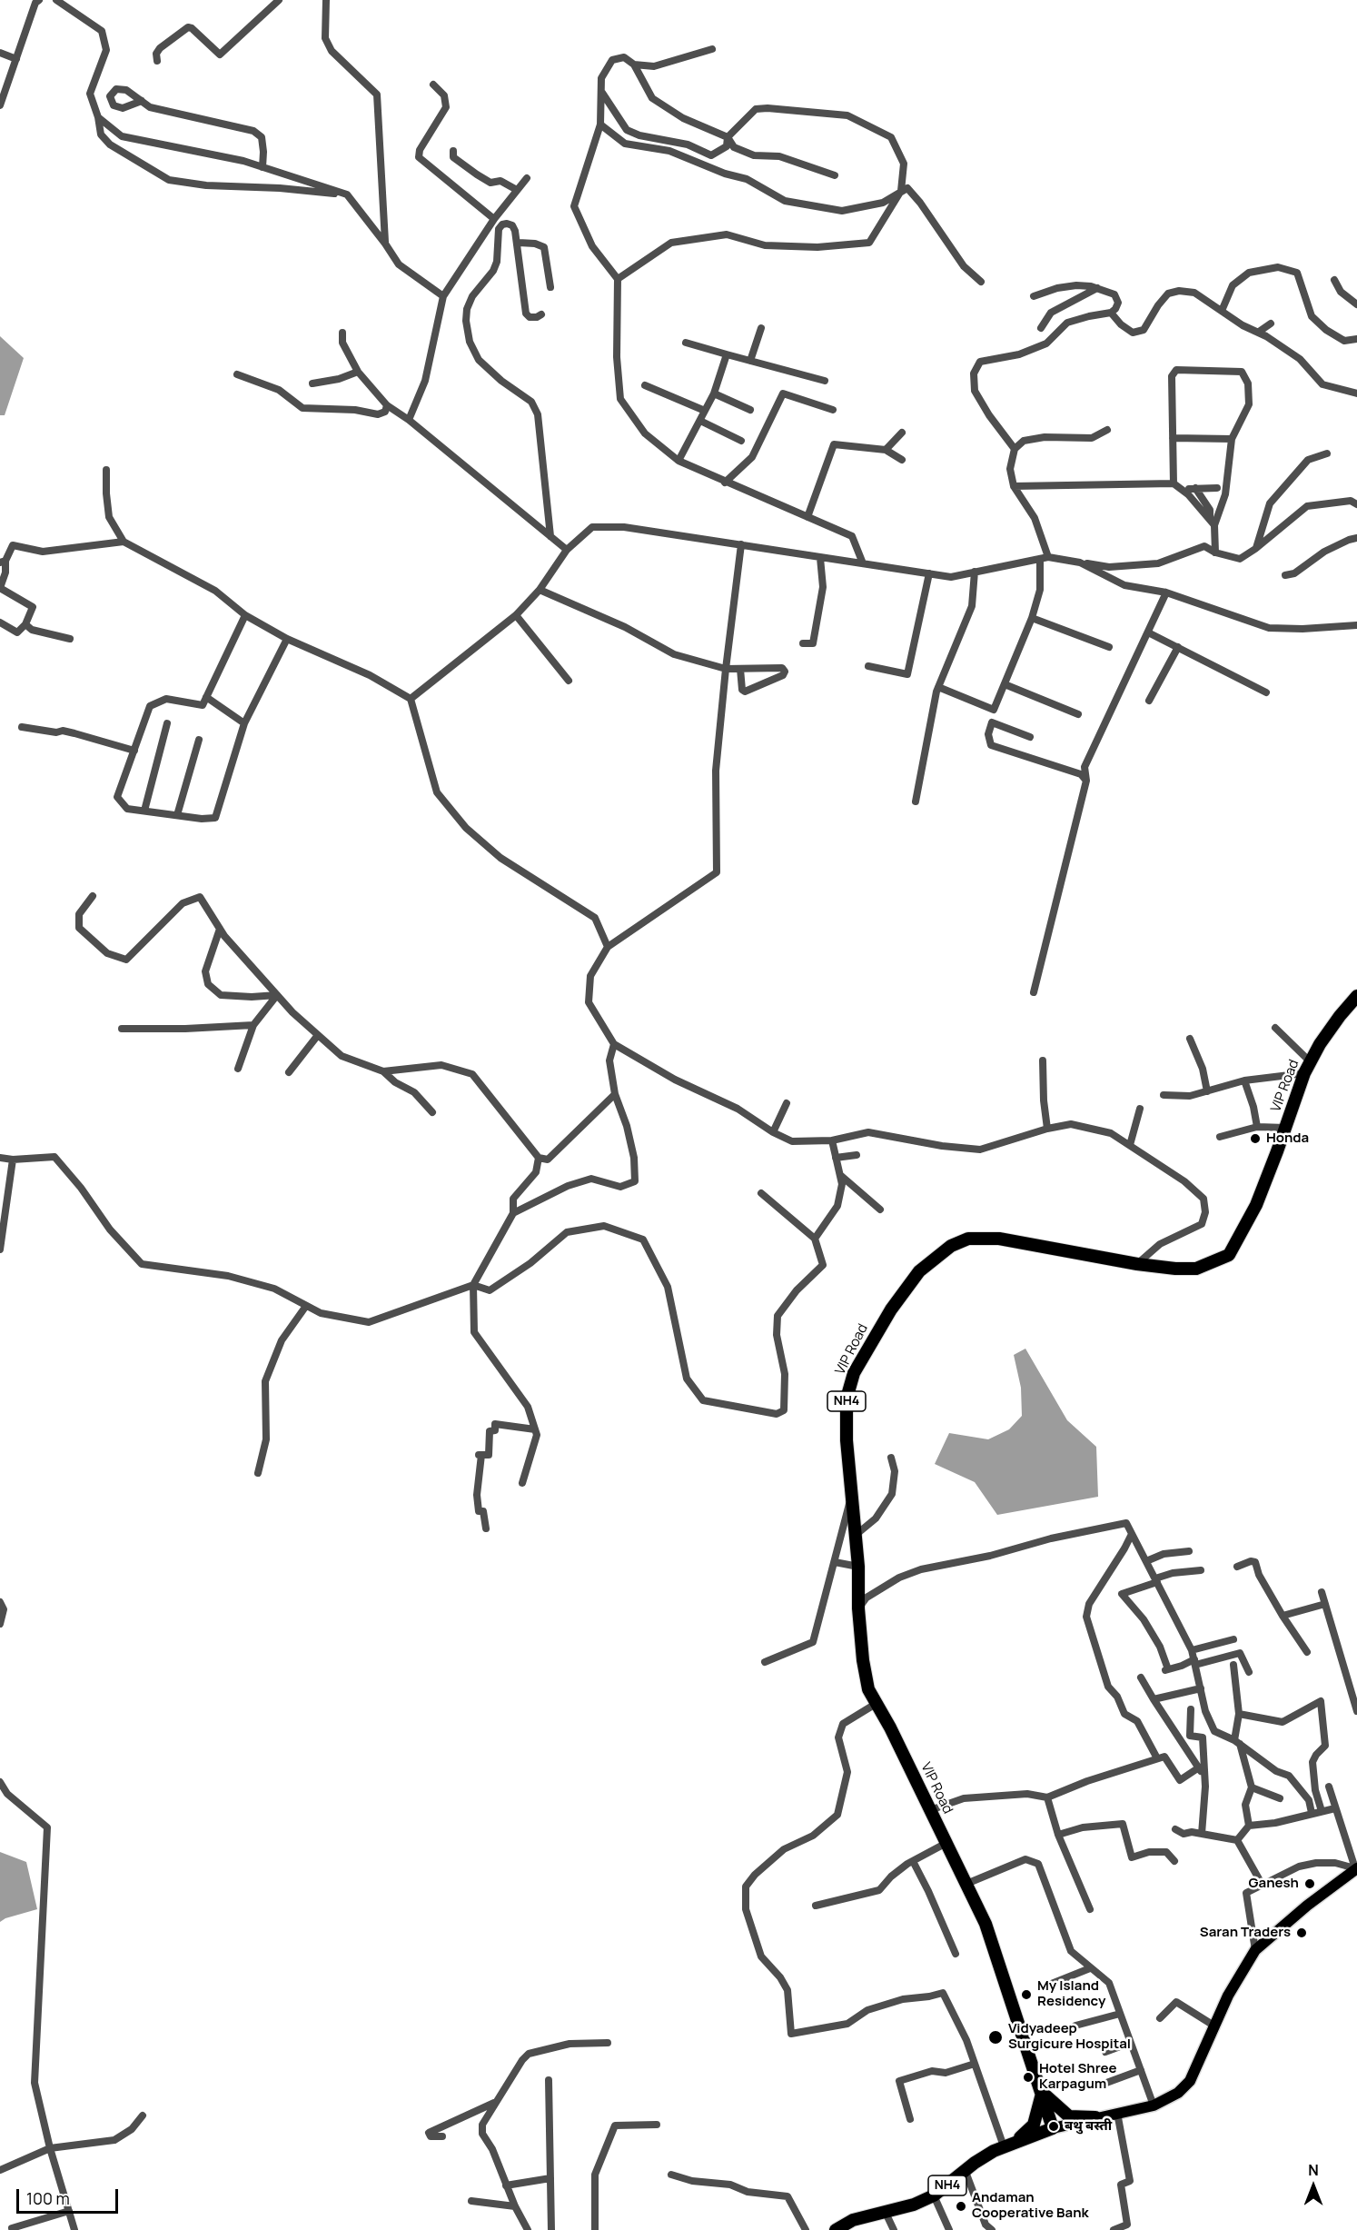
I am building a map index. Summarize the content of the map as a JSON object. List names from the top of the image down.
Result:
{
  "streets": {
    "highway": ["VIP Road", "NH4"]
  },
  "crossings": [
    ["VIP Road", "NH4"]
  ],
  "places": [
    "Honda",
    "Ganesh",
    "Saran Traders",
    "My Island Residency",
    "Vidyadeep Surgicure Hospital",
    "Hotel Shree Karpagum",
    "बथु बस्ती",
    "Andaman Cooperative Bank"
  ],
  "scale_bar": "100 m",
  "north": "top"
}
